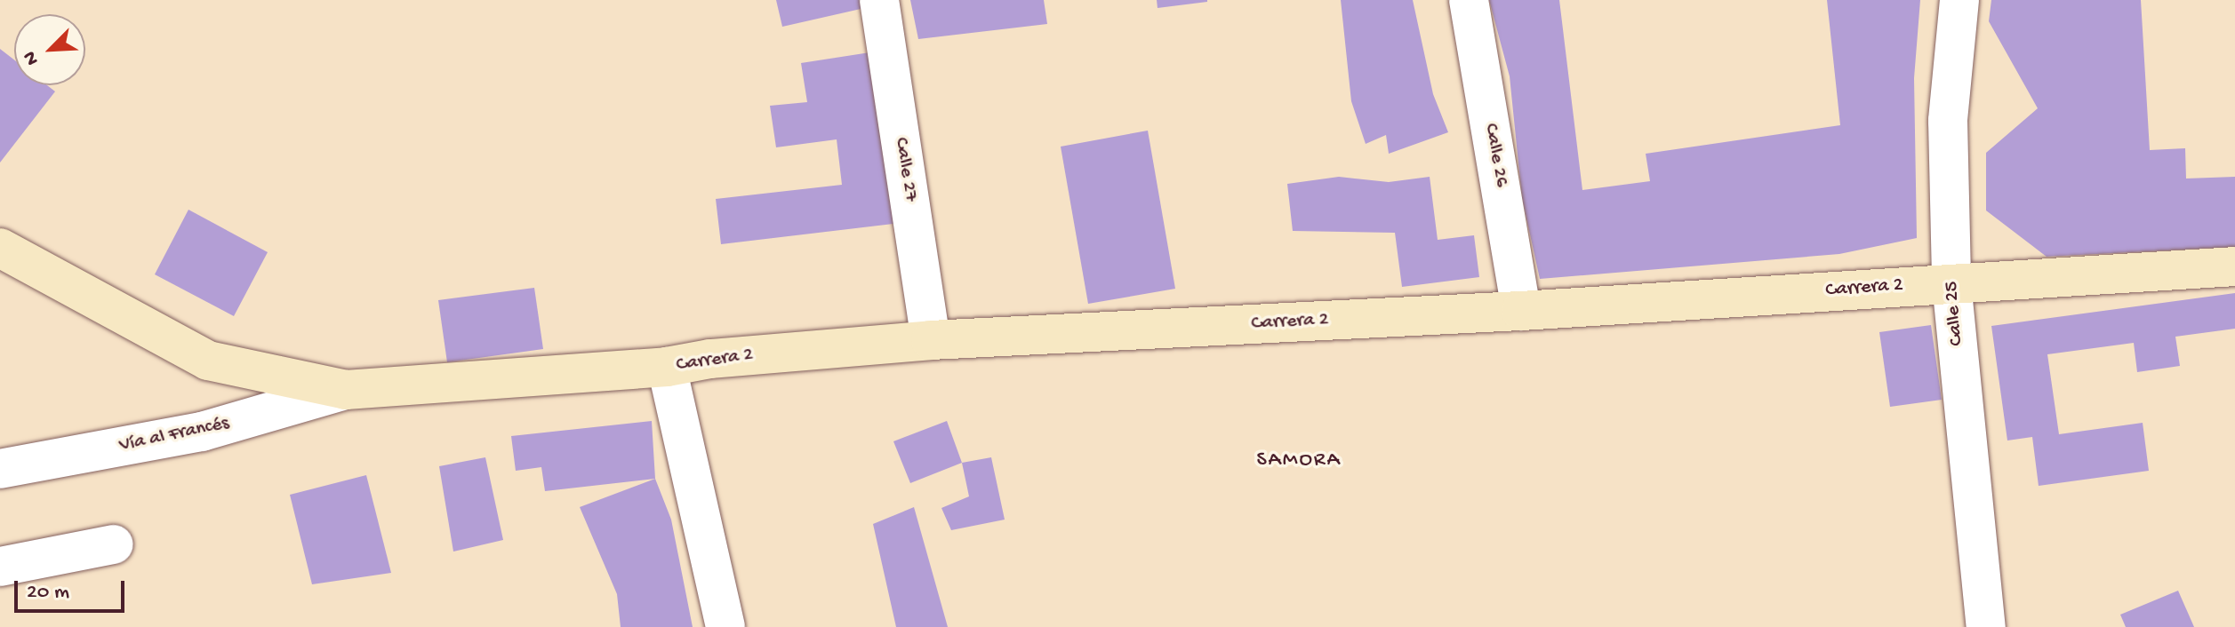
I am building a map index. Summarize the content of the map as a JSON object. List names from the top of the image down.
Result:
{
  "streets": {
    "street": [
      "Calle 26",
      "Calle 27",
      "Carrera 2",
      "Calle 25",
      "Vía al Francés"
    ]
  },
  "crossings": [
    ["Calle 26", "Carrera 2"],
    ["Calle 27", "Carrera 2"],
    ["Carrera 2", "Calle 25"],
    ["Carrera 2", "Vía al Francés"]
  ],
  "districts": ["SAMORA"],
  "scale_bar": "20 m",
  "north": "bottom left"
}
